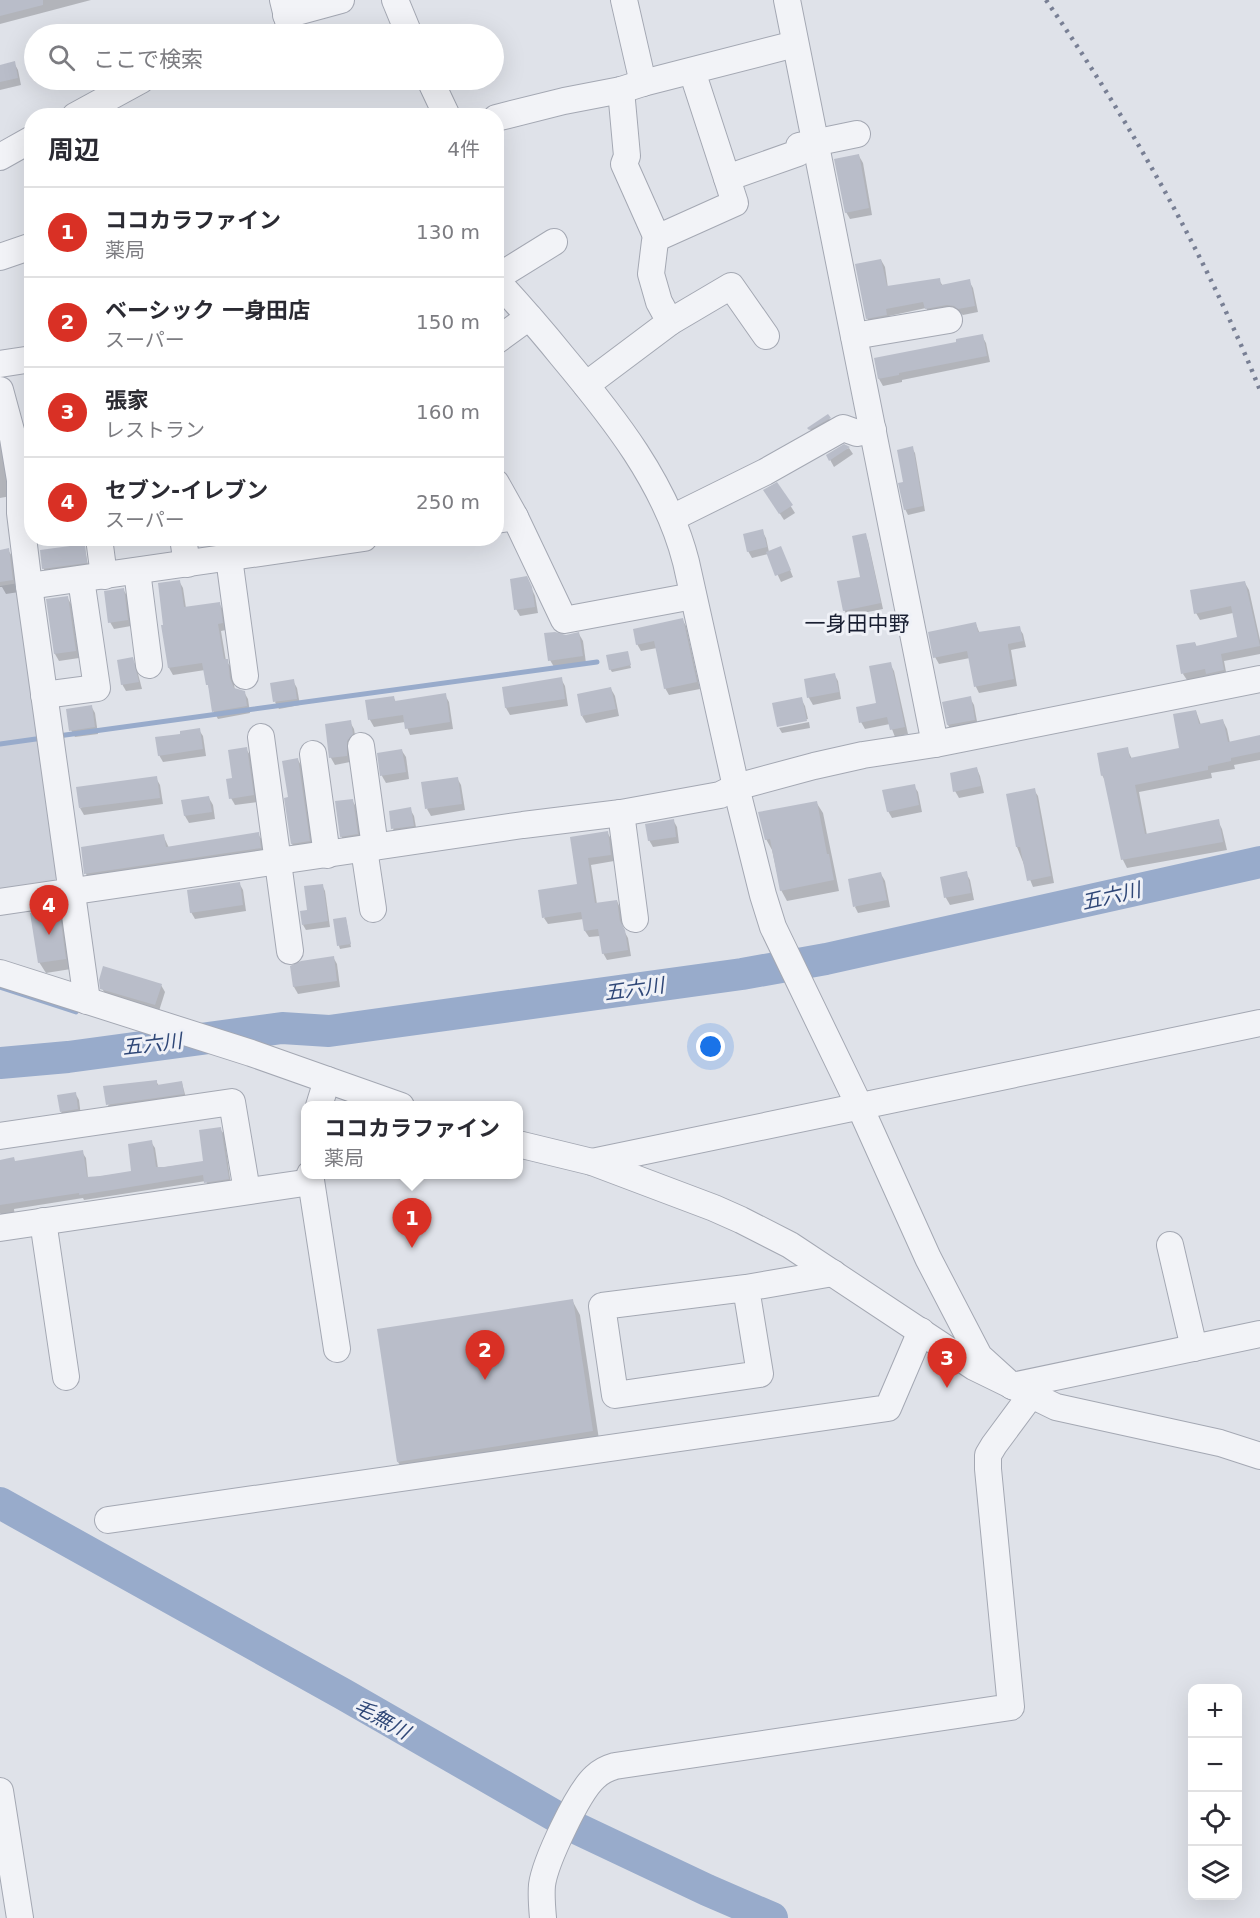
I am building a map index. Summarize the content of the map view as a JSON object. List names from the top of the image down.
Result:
{
  "districts": ["一身田中野"],
  "water": ["五六川", "毛無川"],
  "page": {
    "search": "ここで検索",
    "heading": ["周辺", "4件"],
    "list": [
      {
        "mark": "1",
        "name": "ココカラファイン",
        "note": "薬局",
        "value": "130 m"
      },
      {
        "mark": "2",
        "name": "ベーシック 一身田店",
        "note": "スーパー",
        "value": "150 m"
      },
      {
        "mark": "3",
        "name": "張家",
        "note": "レストラン",
        "value": "160 m"
      },
      {
        "mark": "4",
        "name": "セブン-イレブン",
        "note": "スーパー",
        "value": "250 m"
      }
    ],
    "pins": [
      "4",
      "1",
      "2",
      "3"
    ],
    "popup": ["ココカラファイン", "薬局"],
    "map_buttons": ["+", "−"]
  }
}
